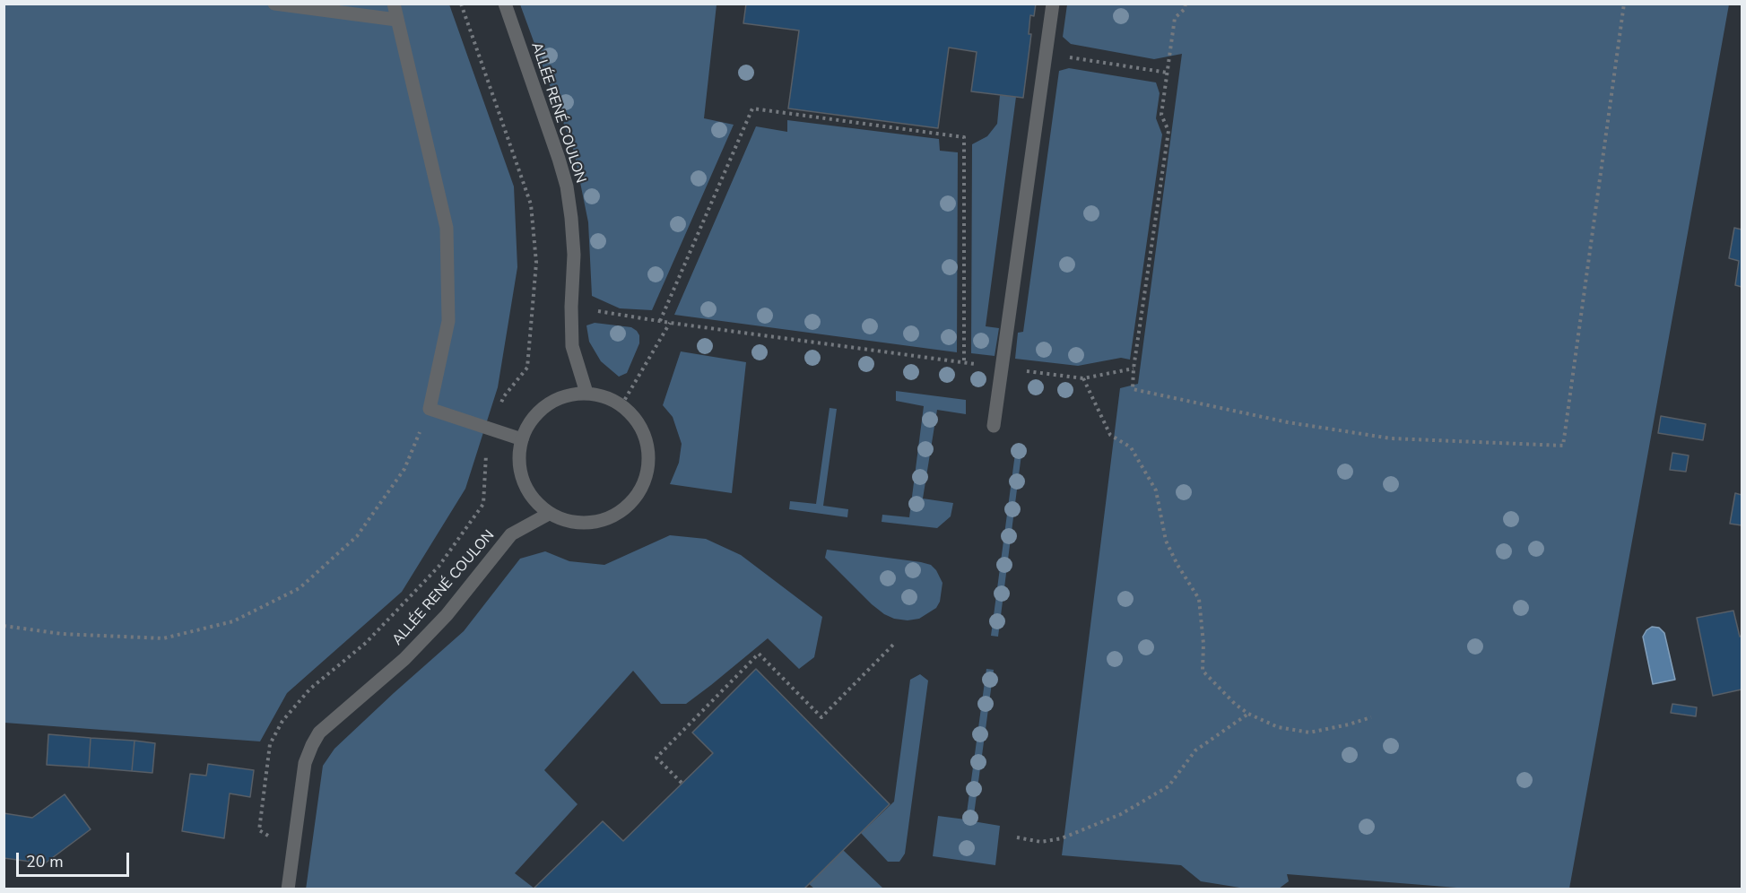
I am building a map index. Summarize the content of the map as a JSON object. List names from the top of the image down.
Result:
{
  "streets": {
    "street": ["ALLÉE RENÉ COULON"]
  },
  "scale_bar": "20 m"
}
